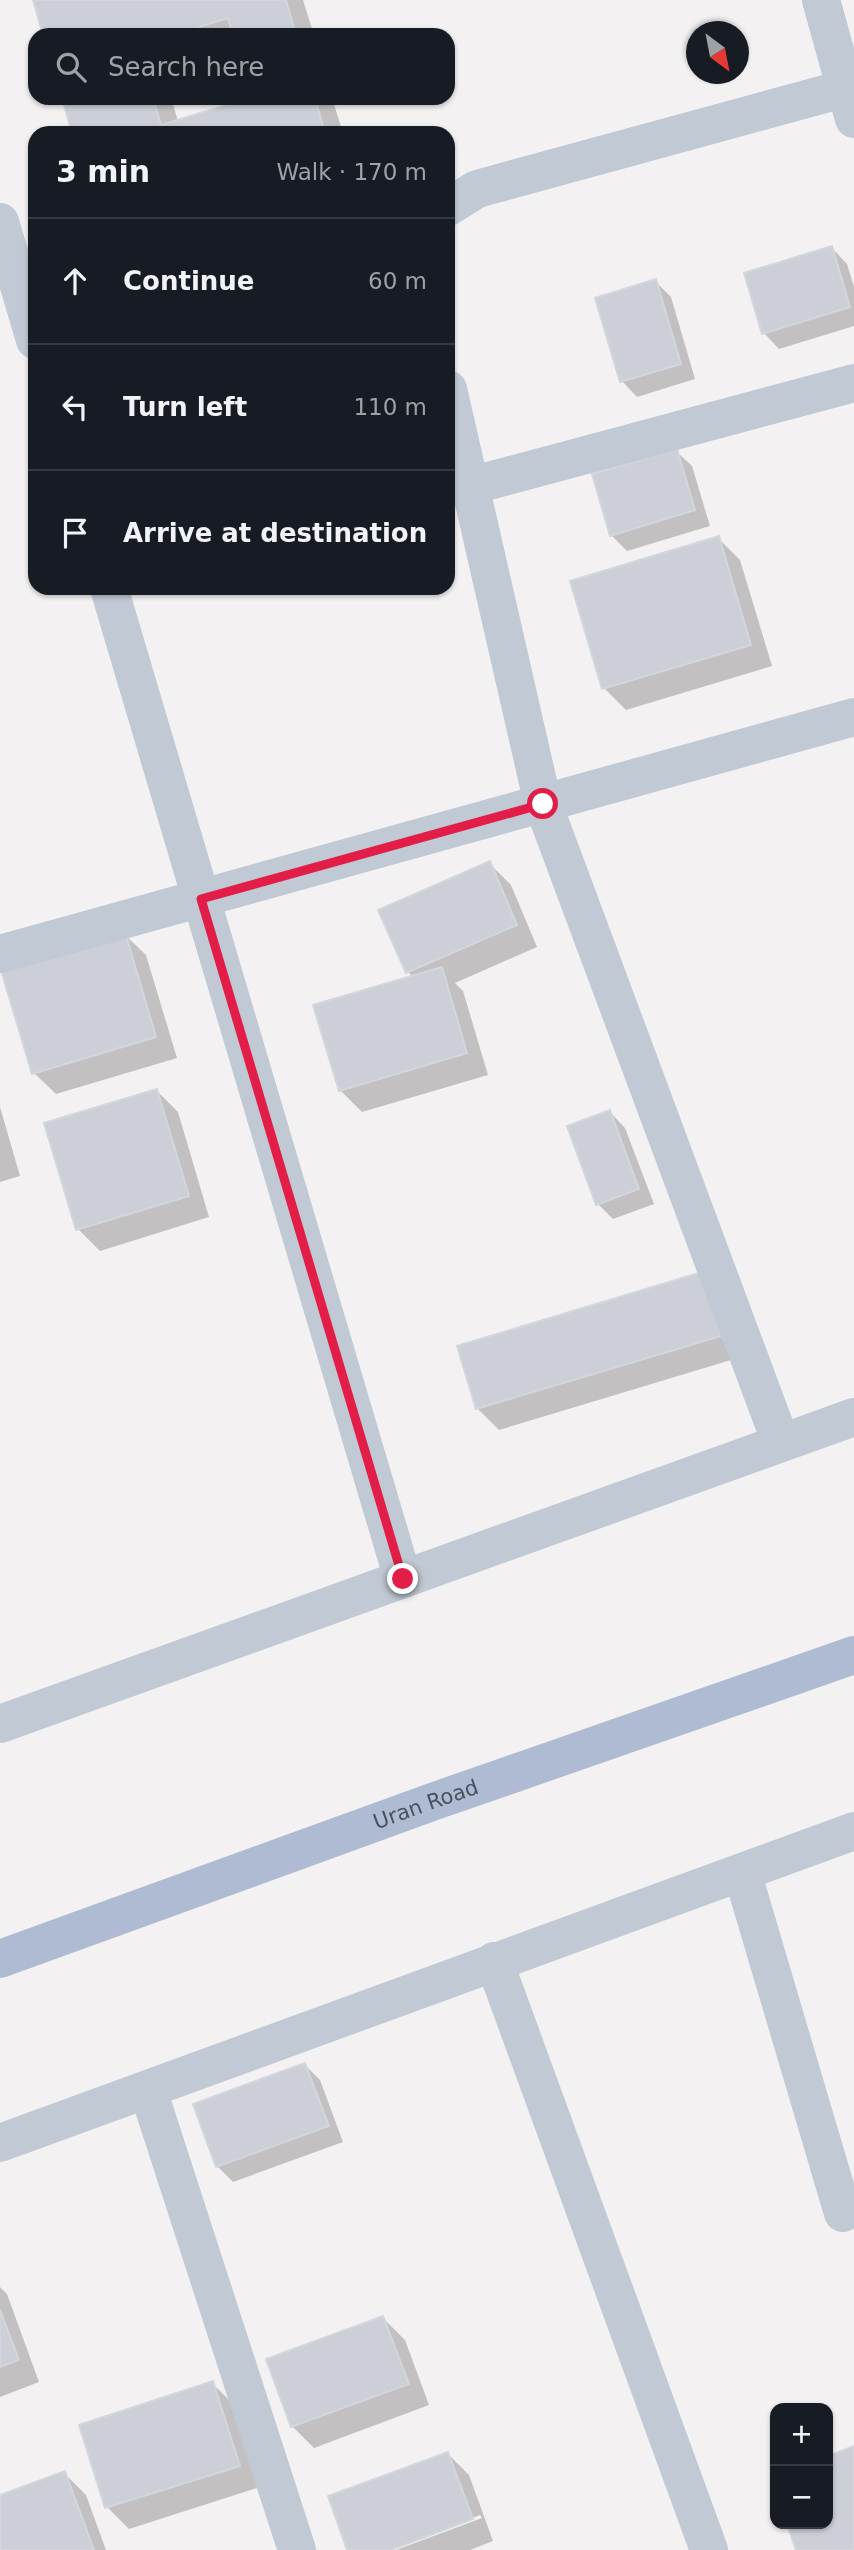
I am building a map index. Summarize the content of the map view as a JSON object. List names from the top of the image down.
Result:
{
  "streets": {
    "main road": ["Uran Road"]
  },
  "north": "bottom right",
  "page": {
    "search": "Search here",
    "heading": ["3 min", "Walk · 170 m"],
    "list": [
      ["Continue", "60 m"],
      ["Turn left", "110 m"],
      "Arrive at destination"
    ],
    "map_buttons": ["+", "−"]
  }
}
